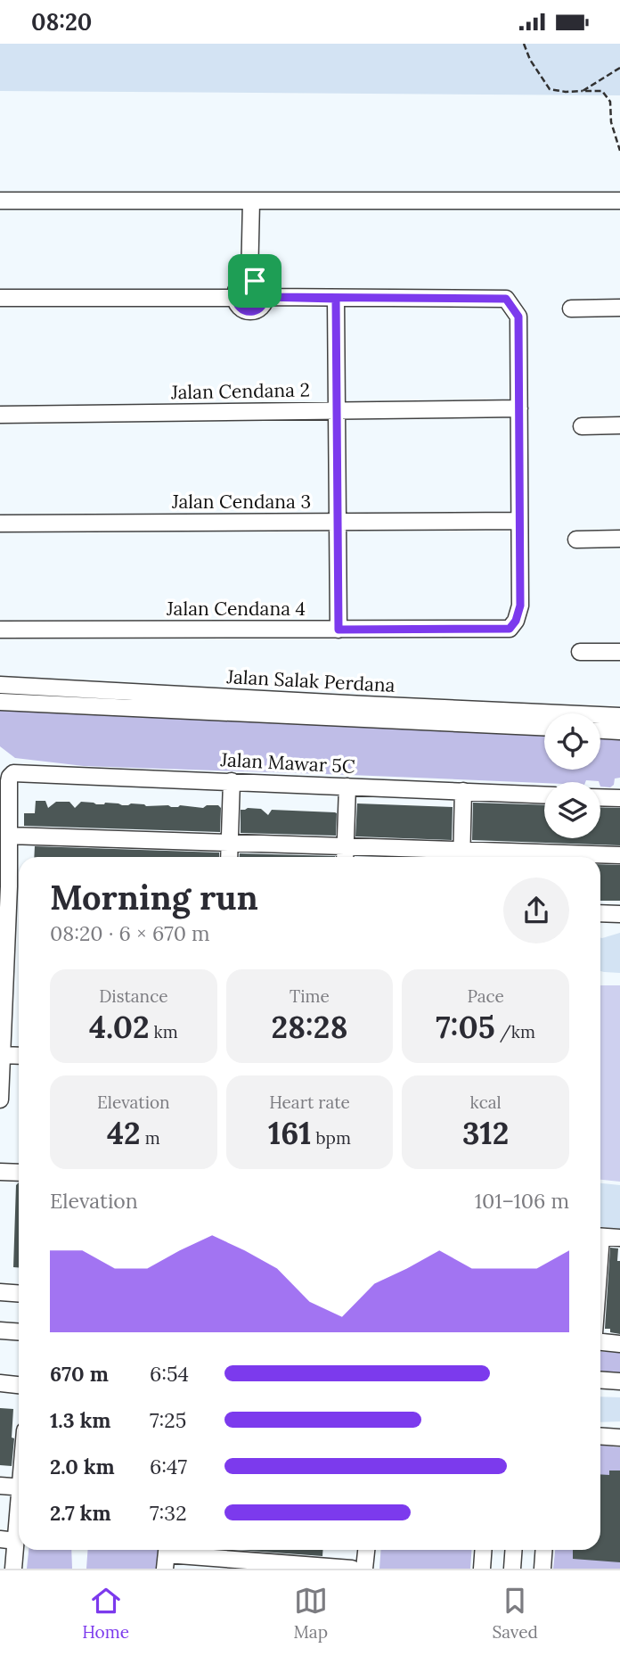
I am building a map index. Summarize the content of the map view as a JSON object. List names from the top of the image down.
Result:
{
  "streets": {
    "street": [
      "Jalan Cendana 2",
      "Jalan Cendana 3",
      "Jalan Cendana 4",
      "Jalan Salak Perdana",
      "Jalan Mawar 5C"
    ]
  },
  "crossings": [
    ["Jalan Cendana 3", "Jalan Cendana 4"]
  ],
  "page": {
    "status": "08:20",
    "heading": ["Morning run", "08:20 · 6 × 670 m"],
    "stats": [
      ["Distance", "4.02 km"],
      ["Time", "28:28"],
      ["Pace", "7:05 /km"],
      ["Elevation", "42 m"],
      ["Heart rate", "161 bpm"],
      ["kcal", "312"]
    ],
    "chart": ["Elevation", "101–106 m"],
    "list": [
      {
        "name": "670 m",
        "note": "6:54"
      },
      {
        "name": "1.3 km",
        "note": "7:25"
      },
      {
        "name": "2.0 km",
        "note": "6:47"
      },
      {
        "name": "2.7 km",
        "note": "7:32"
      }
    ],
    "tabs": ["Home", "Map", "Saved"]
  }
}
